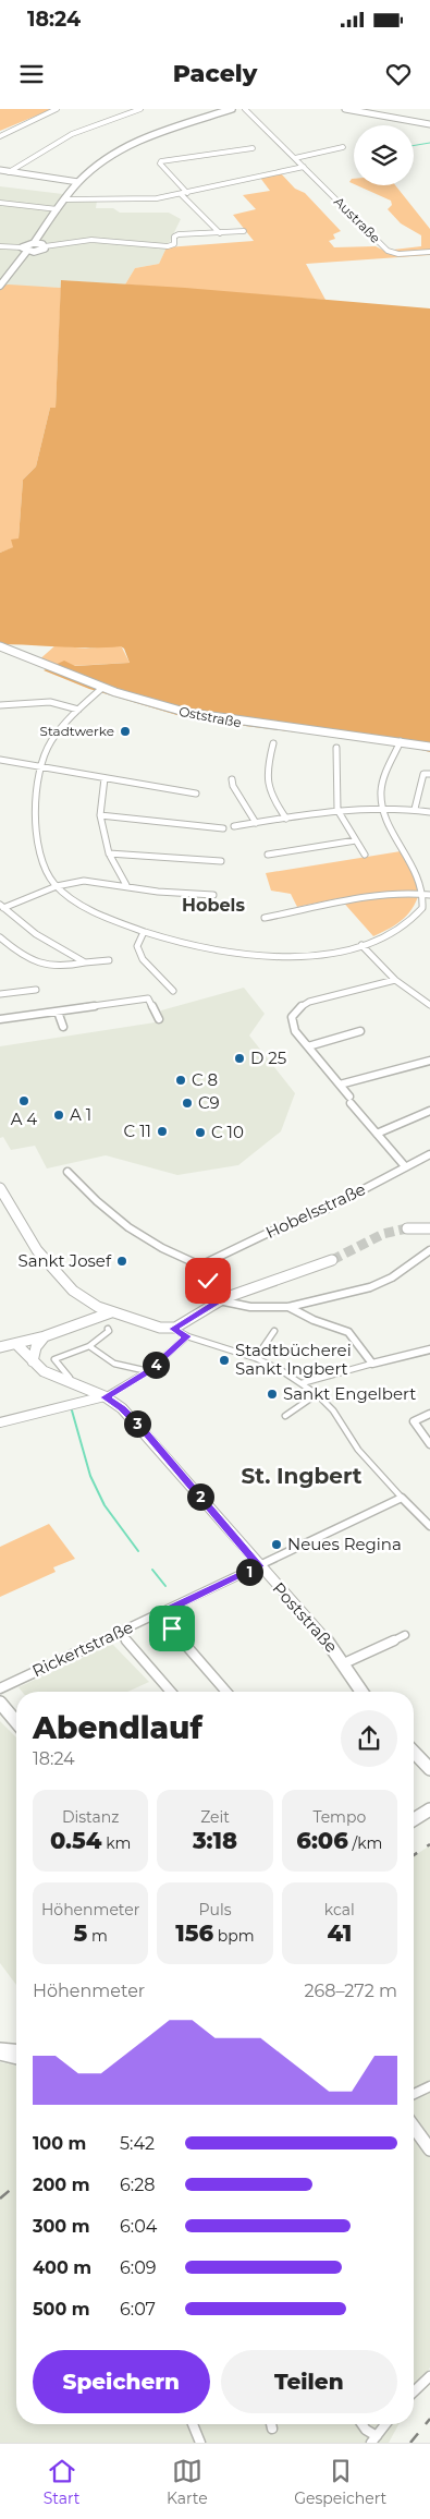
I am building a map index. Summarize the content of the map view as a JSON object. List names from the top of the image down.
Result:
{
  "streets": {
    "main road": ["Oststraße", "Poststraße"],
    "street": ["Austraße", "Hobelsstraße", "Rickertstraße"]
  },
  "crossings": [
    ["Poststraße", "Rickertstraße"]
  ],
  "districts": ["Hobels", "St. Ingbert"],
  "places": [
    "Stadtwerke",
    "D 25",
    "C 8",
    "A 4",
    "C9",
    "A 1",
    "C 11",
    "C 10",
    "Sankt Josef",
    "Stadtbücherei Sankt Ingbert",
    "Sankt Engelbert",
    "Neues Regina"
  ],
  "page": {
    "status": "18:24",
    "header": "Pacely",
    "pins": [
      "4",
      "3",
      "2",
      "1"
    ],
    "heading": ["Abendlauf", "18:24"],
    "stats": [
      ["Distanz", "0.54 km"],
      ["Zeit", "3:18"],
      ["Tempo", "6:06 /km"],
      ["Höhenmeter", "5 m"],
      ["Puls", "156 bpm"],
      ["kcal", "41"]
    ],
    "chart": ["Höhenmeter", "268–272 m"],
    "list": [
      {
        "name": "100 m",
        "note": "5:42"
      },
      {
        "name": "200 m",
        "note": "6:28"
      },
      {
        "name": "300 m",
        "note": "6:04"
      },
      {
        "name": "400 m",
        "note": "6:09"
      },
      {
        "name": "500 m",
        "note": "6:07"
      }
    ],
    "buttons": ["Speichern", "Teilen"],
    "tabs": ["Start", "Karte", "Gespeichert"]
  }
}
